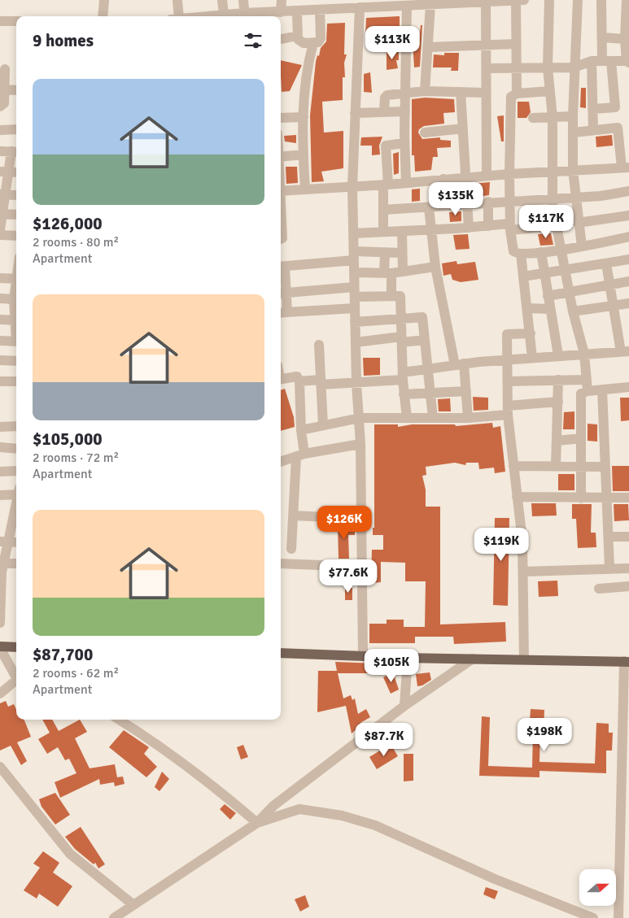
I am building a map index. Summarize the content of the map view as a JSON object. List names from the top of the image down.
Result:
{
  "north": "right",
  "page": {
    "heading": "9 homes",
    "price": [
      "$113K",
      "$135K",
      "$117K",
      "$126K",
      "$119K",
      "$77.6K",
      "$105K",
      "$198K",
      "$87.7K"
    ],
    "list": [
      {
        "name": "$126,000",
        "note": "2 rooms · 80 m² · Apartment"
      },
      {
        "name": "$105,000",
        "note": "2 rooms · 72 m² · Apartment"
      },
      {
        "name": "$87,700",
        "note": "2 rooms · 62 m² · Apartment"
      }
    ]
  }
}
